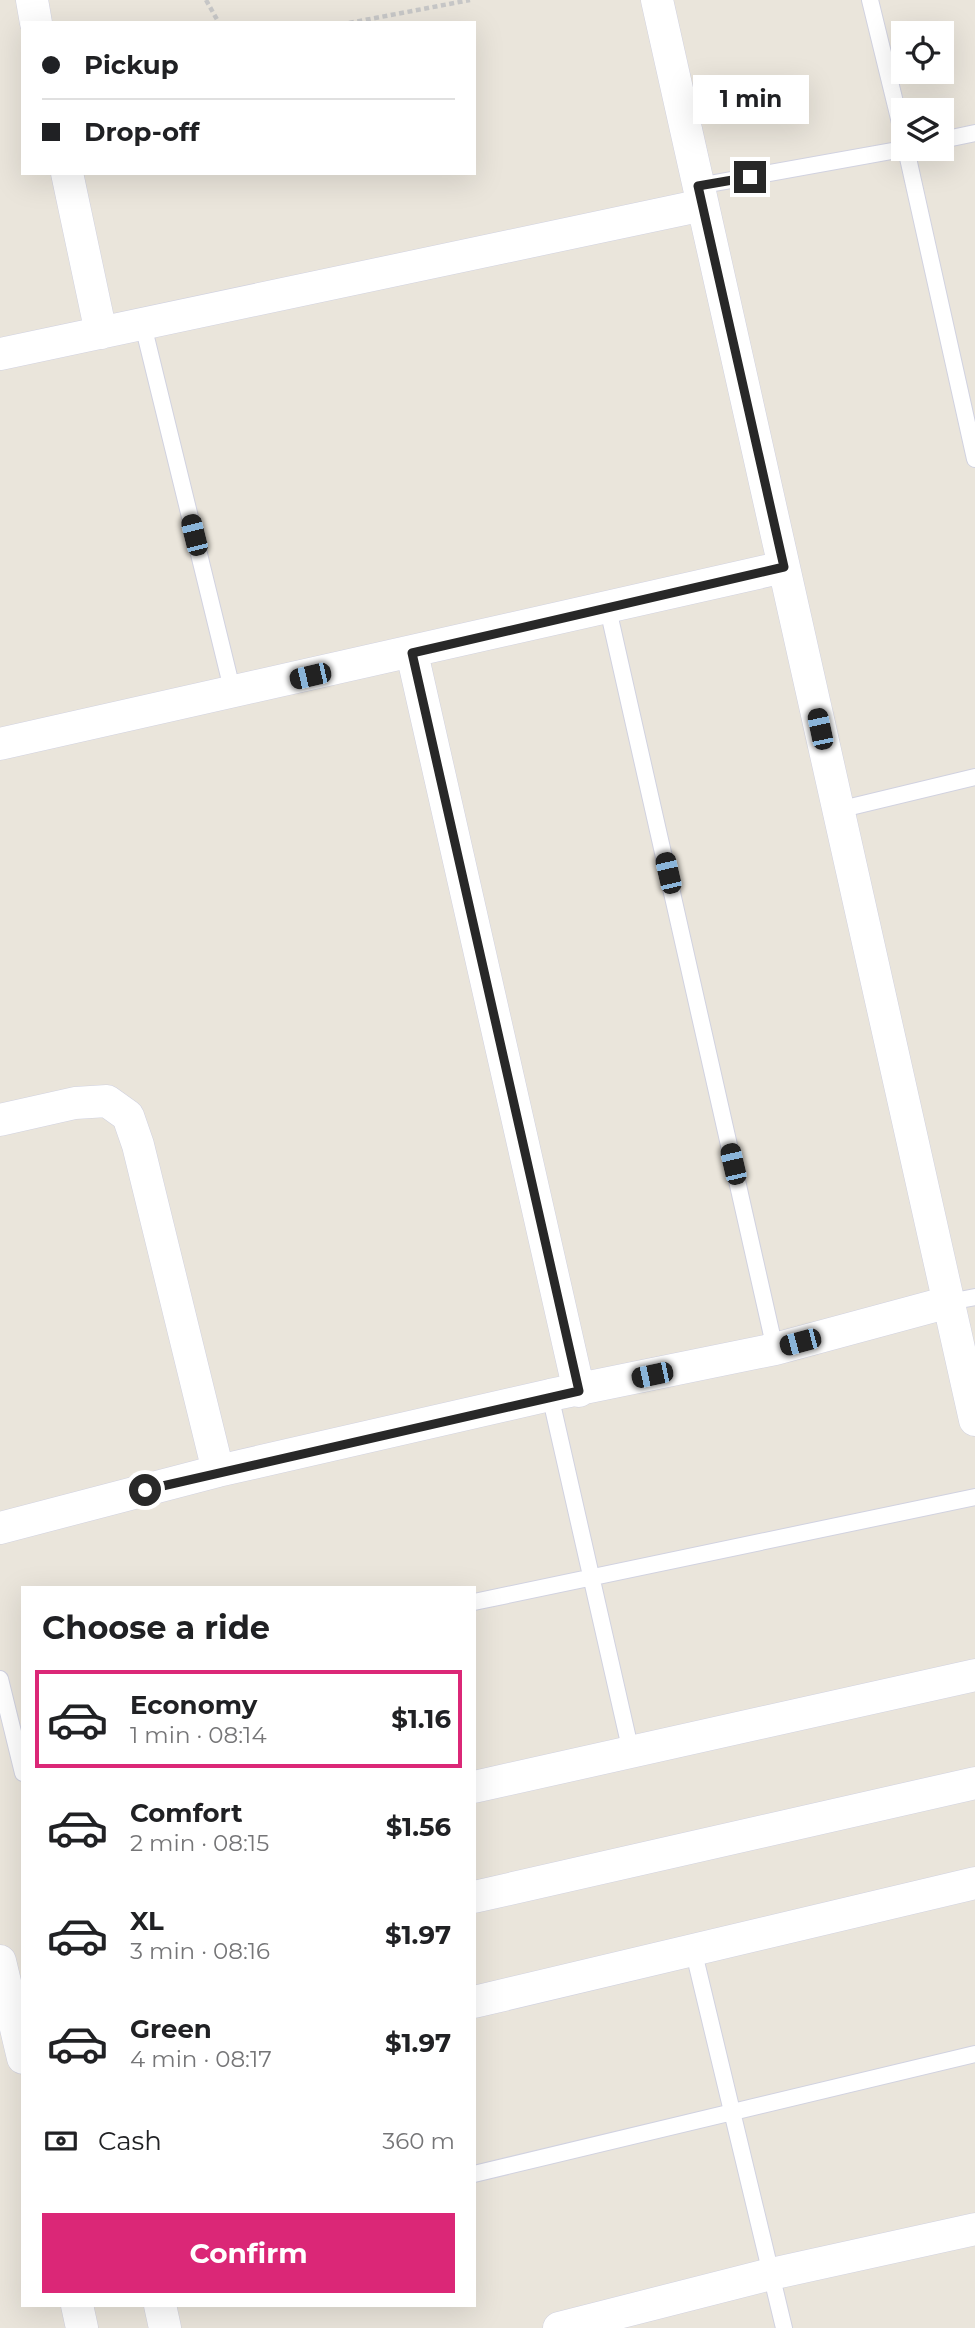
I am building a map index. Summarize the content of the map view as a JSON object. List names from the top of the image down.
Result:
{
  "page": {
    "banner": ["Pickup", "Drop-off"],
    "bubble": "1 min",
    "heading": "Choose a ride",
    "list": [
      {
        "name": "Economy",
        "note": "1 min · 08:14",
        "value": "$1.16"
      },
      {
        "name": "Comfort",
        "note": "2 min · 08:15",
        "value": "$1.56"
      },
      {
        "name": "XL",
        "note": "3 min · 08:16",
        "value": "$1.97"
      },
      {
        "name": "Green",
        "note": "4 min · 08:17",
        "value": "$1.97"
      }
    ],
    "pay": ["Cash", "360 m"],
    "buttons": "Confirm"
  }
}
